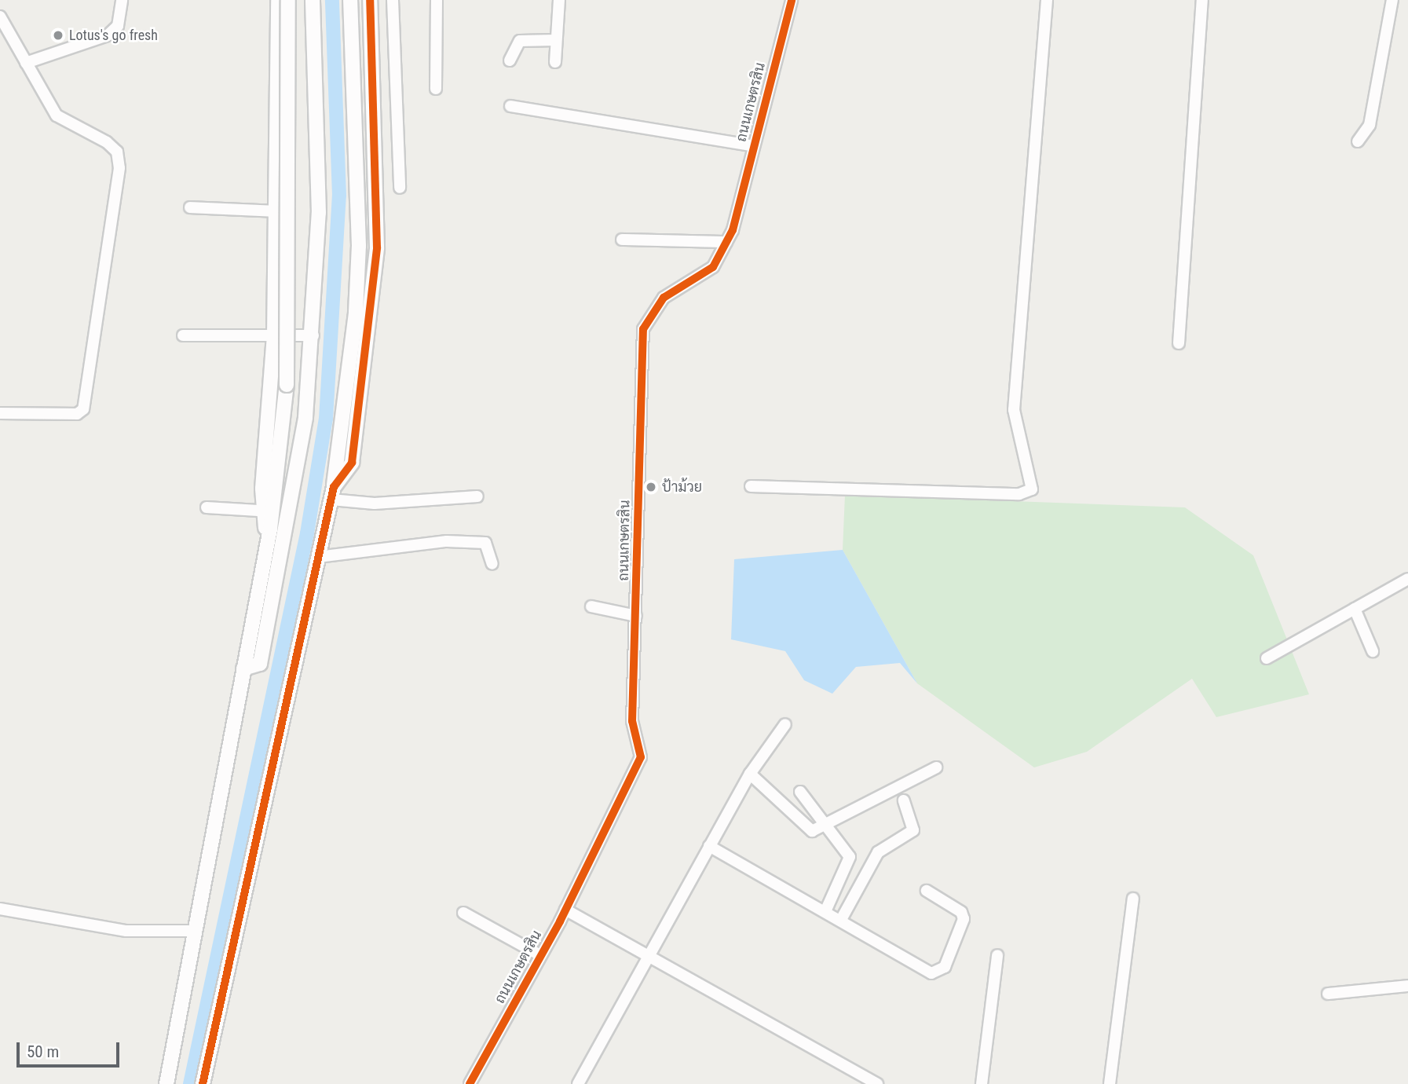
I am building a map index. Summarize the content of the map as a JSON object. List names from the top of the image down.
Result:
{
  "streets": {
    "street": ["ถนนเกษตรสิน"]
  },
  "places": ["Lotus's go fresh", "ป้าม้วย"],
  "scale_bar": "50 m"
}
